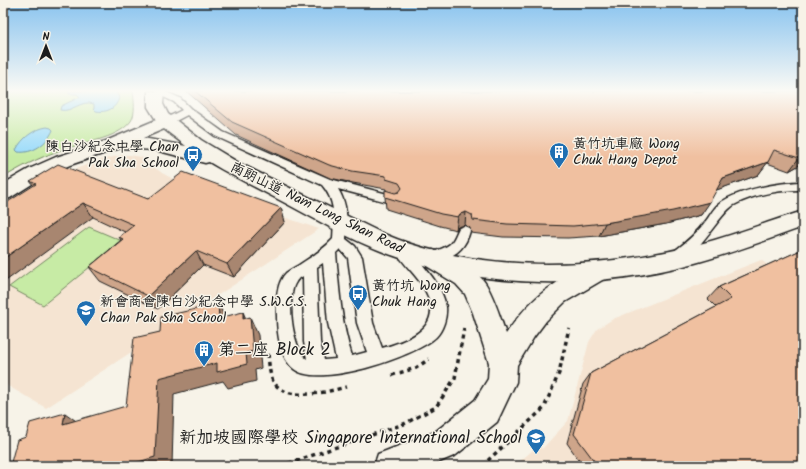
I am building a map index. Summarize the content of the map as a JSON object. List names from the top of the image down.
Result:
{
  "streets": {
    "street": ["南朗山道 Nam Long Shan Road"]
  },
  "places": {
    "building": ["黃竹坑車廠 Wong Chuk Hang Depot", "第二座 Block 2"],
    "bus stop": ["陳白沙紀念中學 Chan Pak Sha School", "黃竹坑 Wong Chuk Hang"],
    "school or university": ["新會商會陳白沙紀念中學 S.W.C.S. Chan Pak Sha School", "新加坡國際學校 Singapore International School"]
  },
  "north": "top"
}
